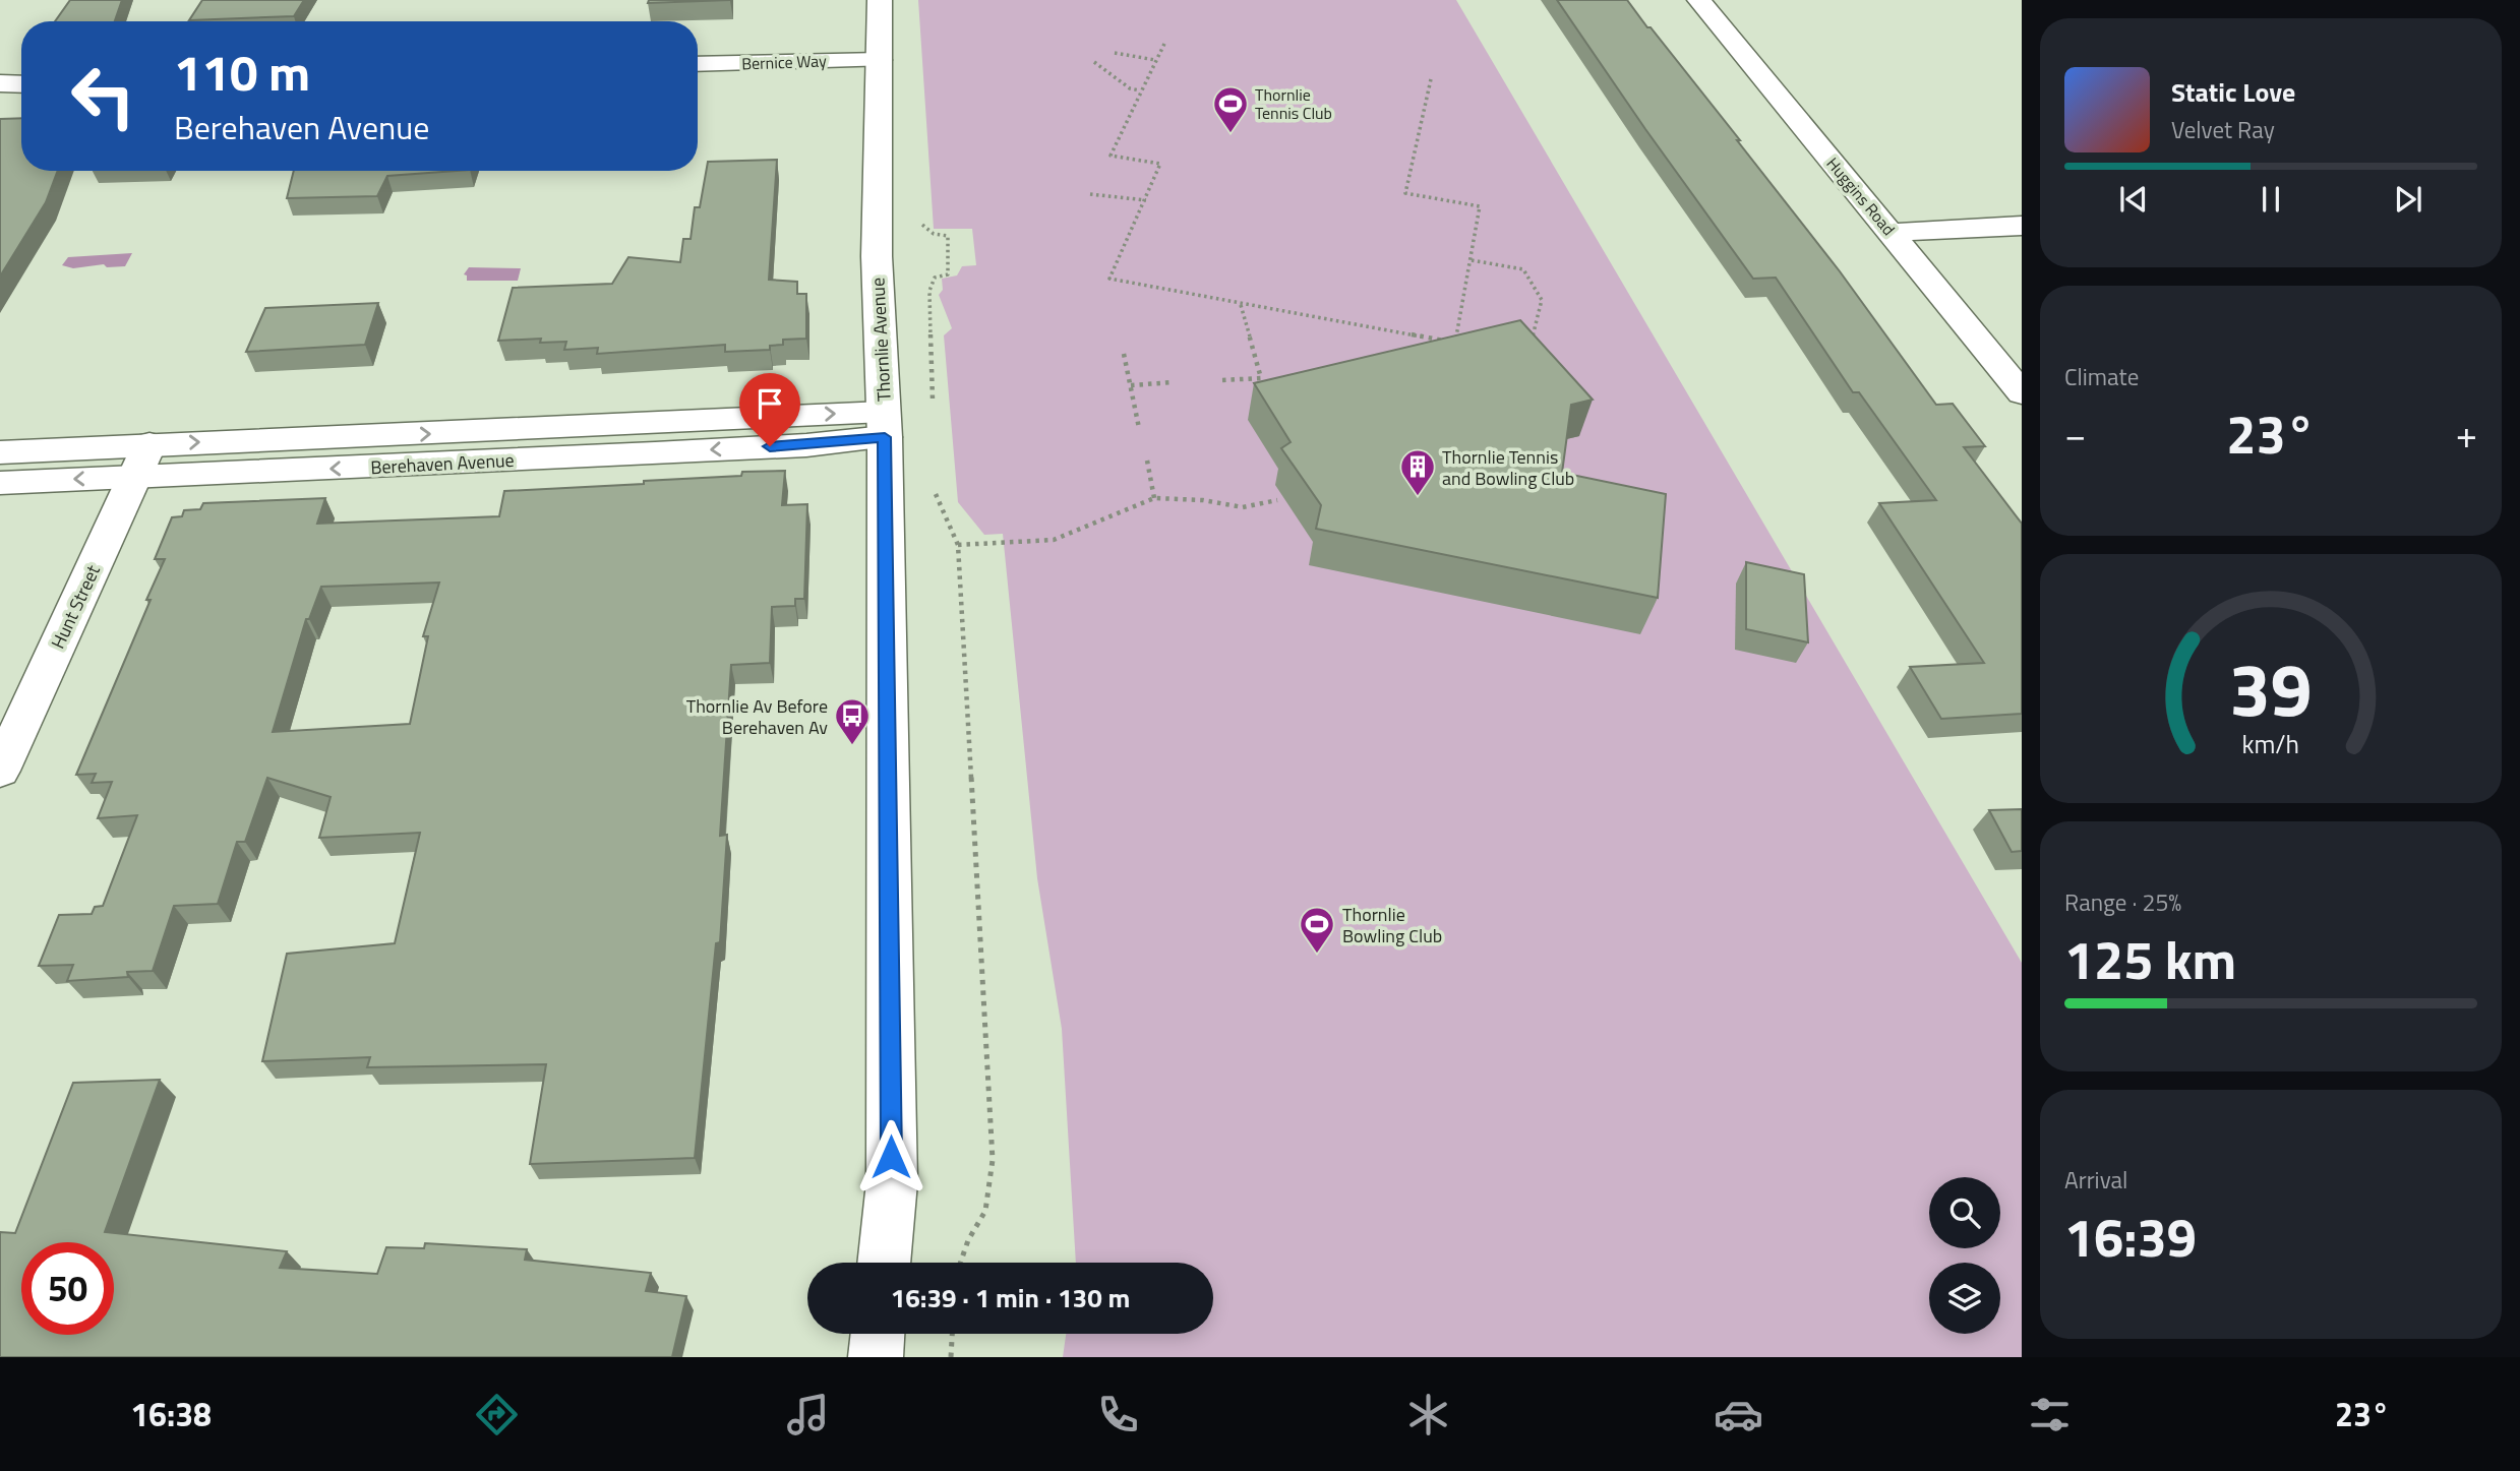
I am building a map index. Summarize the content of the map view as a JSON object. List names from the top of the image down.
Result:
{
  "streets": {
    "street": [
      "Bernice Way",
      "Huggins Road",
      "Thornlie Avenue",
      "Berehaven Avenue",
      "Hunt Street"
    ]
  },
  "crossings": [
    ["Bernice Way", "Thornlie Avenue"],
    ["Thornlie Avenue", "Berehaven Avenue"],
    ["Berehaven Avenue", "Hunt Street"]
  ],
  "places": {
    "sports": ["Thornlie Tennis Club", "Thornlie Bowling Club"],
    "building": ["Thornlie Tennis and Bowling Club"],
    "bus stop": ["Thornlie Av Before Berehaven Av"]
  },
  "page": {
    "turn": ["110 m", "Berehaven Avenue"],
    "song": ["Static Love", "Velvet Ray"],
    "tile": [
      "Climate",
      ["Range · 25%", "125 km"],
      ["Arrival", "16:39"]
    ],
    "heat": ["−", "23°", "+"],
    "limit": "50",
    "trip": "16:39 · 1 min · 130 m",
    "tabs": ["16:38", "23°"],
    "gauge": ["39", "km/h"]
  }
}
